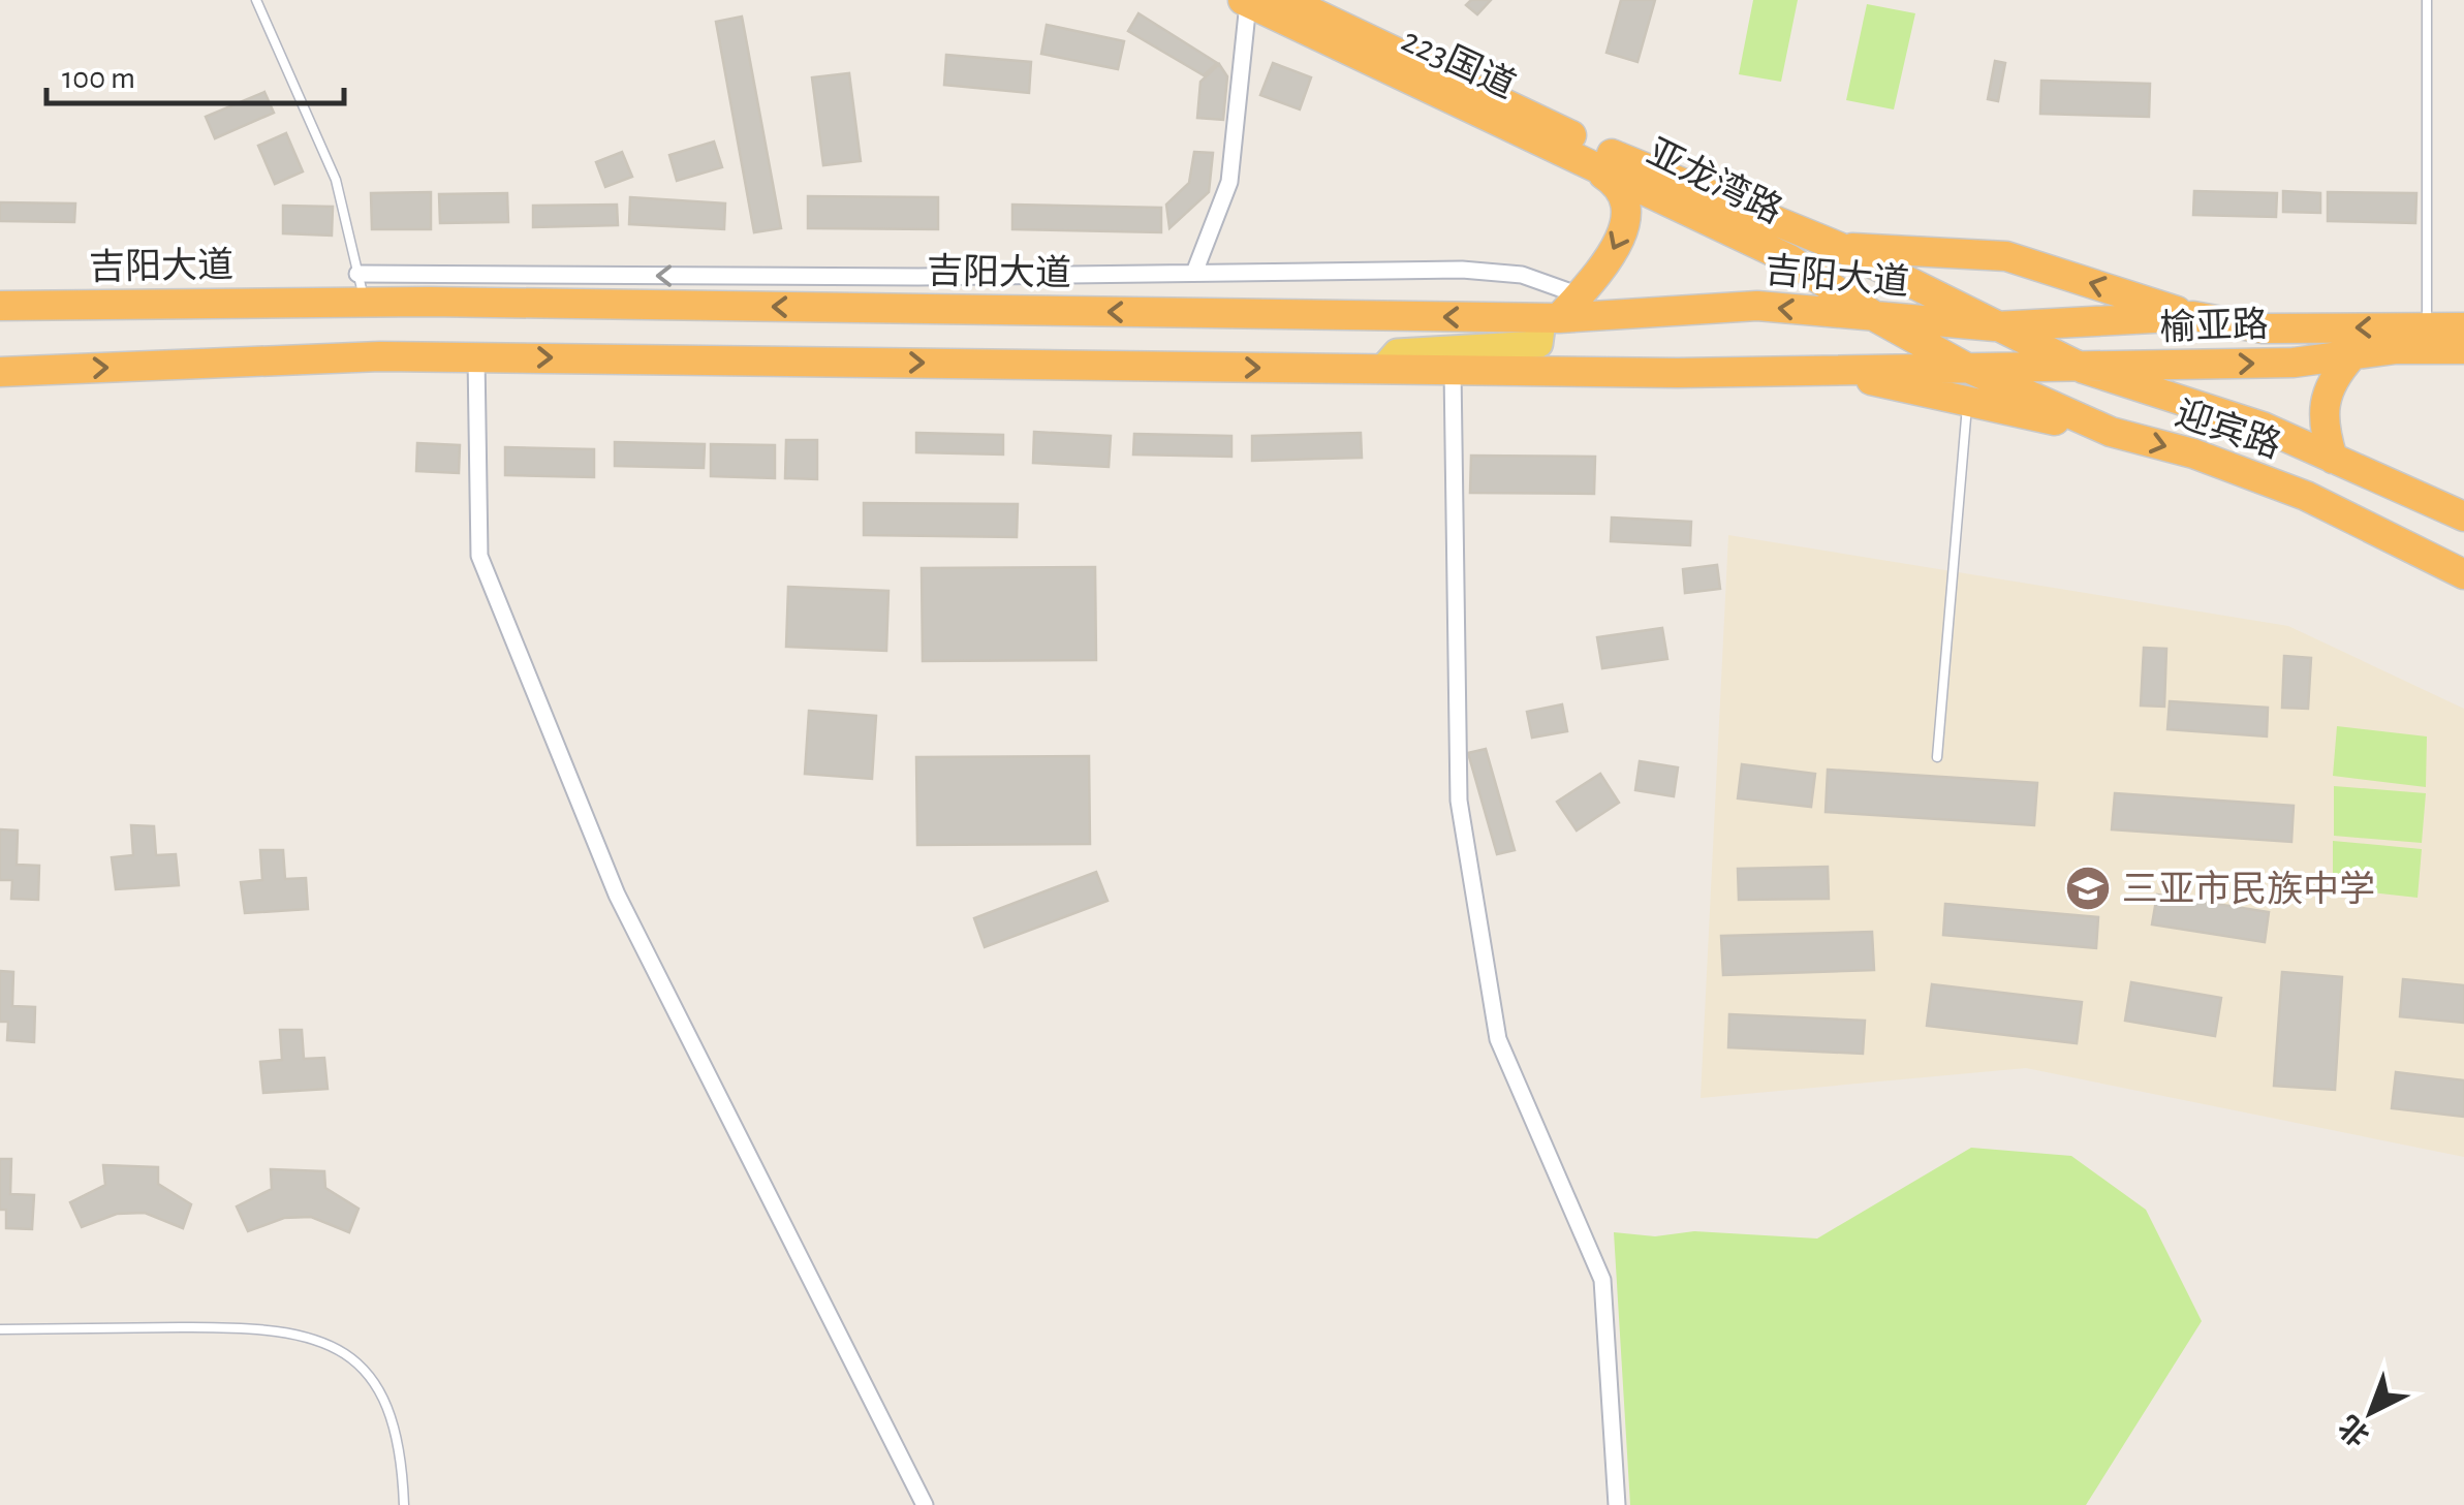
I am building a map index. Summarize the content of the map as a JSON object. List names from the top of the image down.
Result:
{
  "streets": {
    "highway": [
      "223国道",
      "亚龙湾路",
      "吉阳大道",
      "榆亚路",
      "迎宾路"
    ]
  },
  "crossings": [
    ["223国道", "亚龙湾路"],
    ["亚龙湾路", "吉阳大道"],
    ["亚龙湾路", "榆亚路"],
    ["亚龙湾路", "迎宾路"],
    ["吉阳大道", "榆亚路"],
    ["吉阳大道", "迎宾路"],
    ["榆亚路", "迎宾路"]
  ],
  "places": {
    "school or university": ["三亚市民族中学"]
  },
  "scale_bar": "100 m",
  "north": "bottom left"
}
